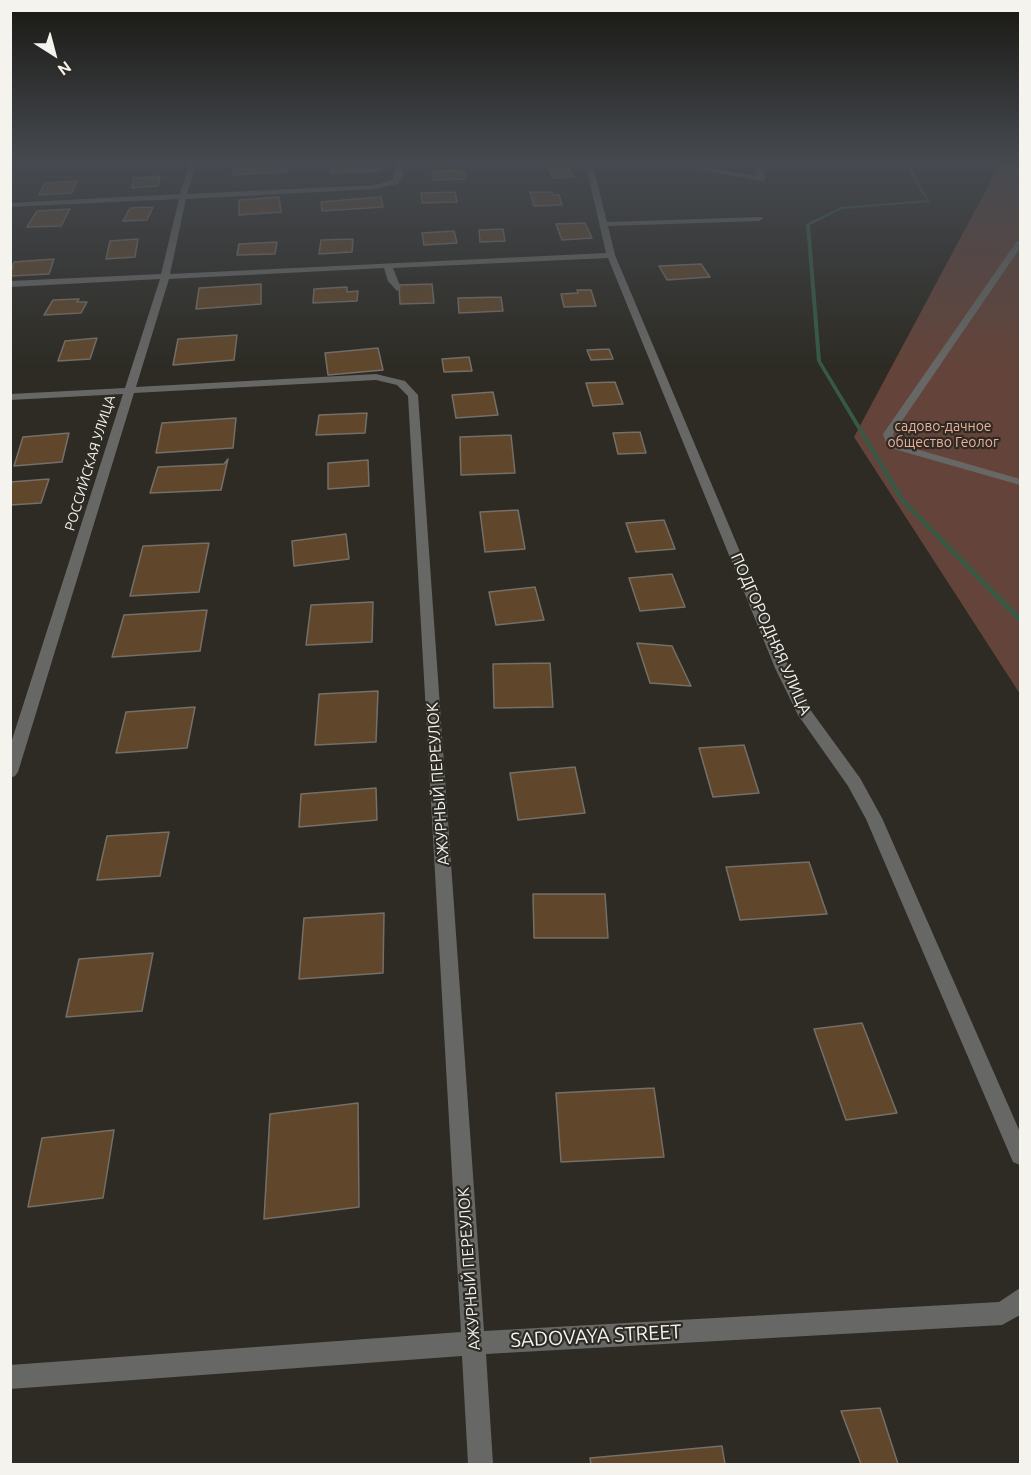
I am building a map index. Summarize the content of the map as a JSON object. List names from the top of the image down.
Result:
{
  "streets": {
    "street": [
      "РОССИЙСКАЯ УЛИЦА",
      "ПОДГОРОДНЯЯ УЛИЦА",
      "АЖУРНЫЙ ПЕРЕУЛОК",
      "SADOVAYA STREET"
    ]
  },
  "crossings": [
    ["РОССИЙСКАЯ УЛИЦА", "АЖУРНЫЙ ПЕРЕУЛОК"],
    ["АЖУРНЫЙ ПЕРЕУЛОК", "SADOVAYA STREET"]
  ],
  "parks": ["садово-дачное общество Геолог"],
  "north": "bottom right"
}
